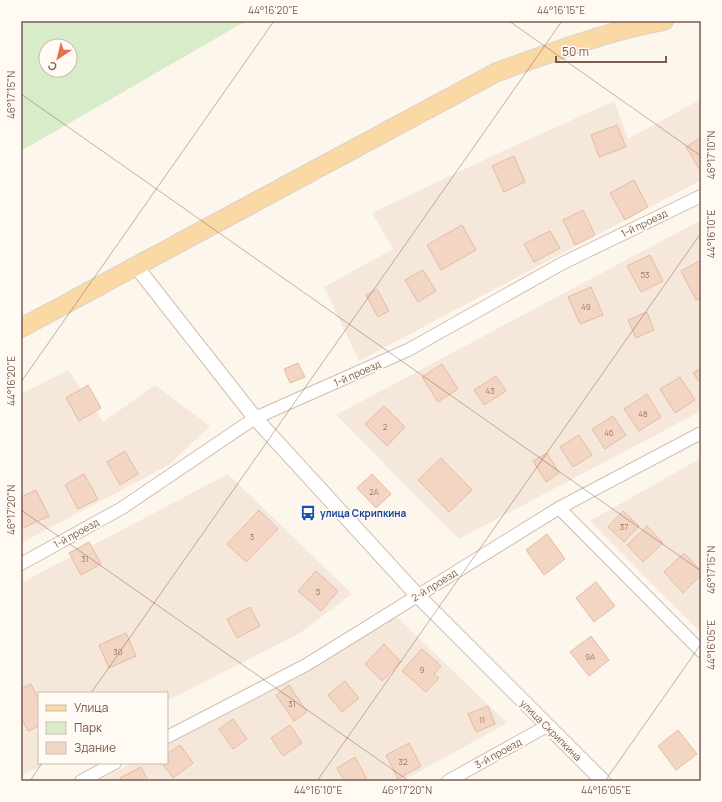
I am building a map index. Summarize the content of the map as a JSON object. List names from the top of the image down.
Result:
{
  "streets": {
    "street": [
      "1-й проезд",
      "2-й проезд",
      "улица Скрипкина",
      "3-й проезд"
    ]
  },
  "crossings": [
    ["1-й проезд", "улица Скрипкина"],
    ["2-й проезд", "улица Скрипкина"],
    ["улица Скрипкина", "3-й проезд"]
  ],
  "places": {
    "bus stop": ["улица Скрипкина"]
  },
  "house_numbers": [
    "53",
    "49",
    "43",
    "48",
    "2",
    "46",
    "2А",
    "37",
    "3",
    "31",
    "5",
    "30",
    "9А",
    "9",
    "31",
    "11",
    "32"
  ],
  "legend": ["Улица", "Парк", "Здание"],
  "scale_bar": "50 m",
  "north": "bottom left",
  "coordinates": [
    "44°16'20\"E",
    "44°16'15\"E",
    "46°17'15\"N",
    "46°17'10\"N",
    "44°16'10\"E",
    "46°17'20\"N",
    "44°16'05\"E"
  ]
}
